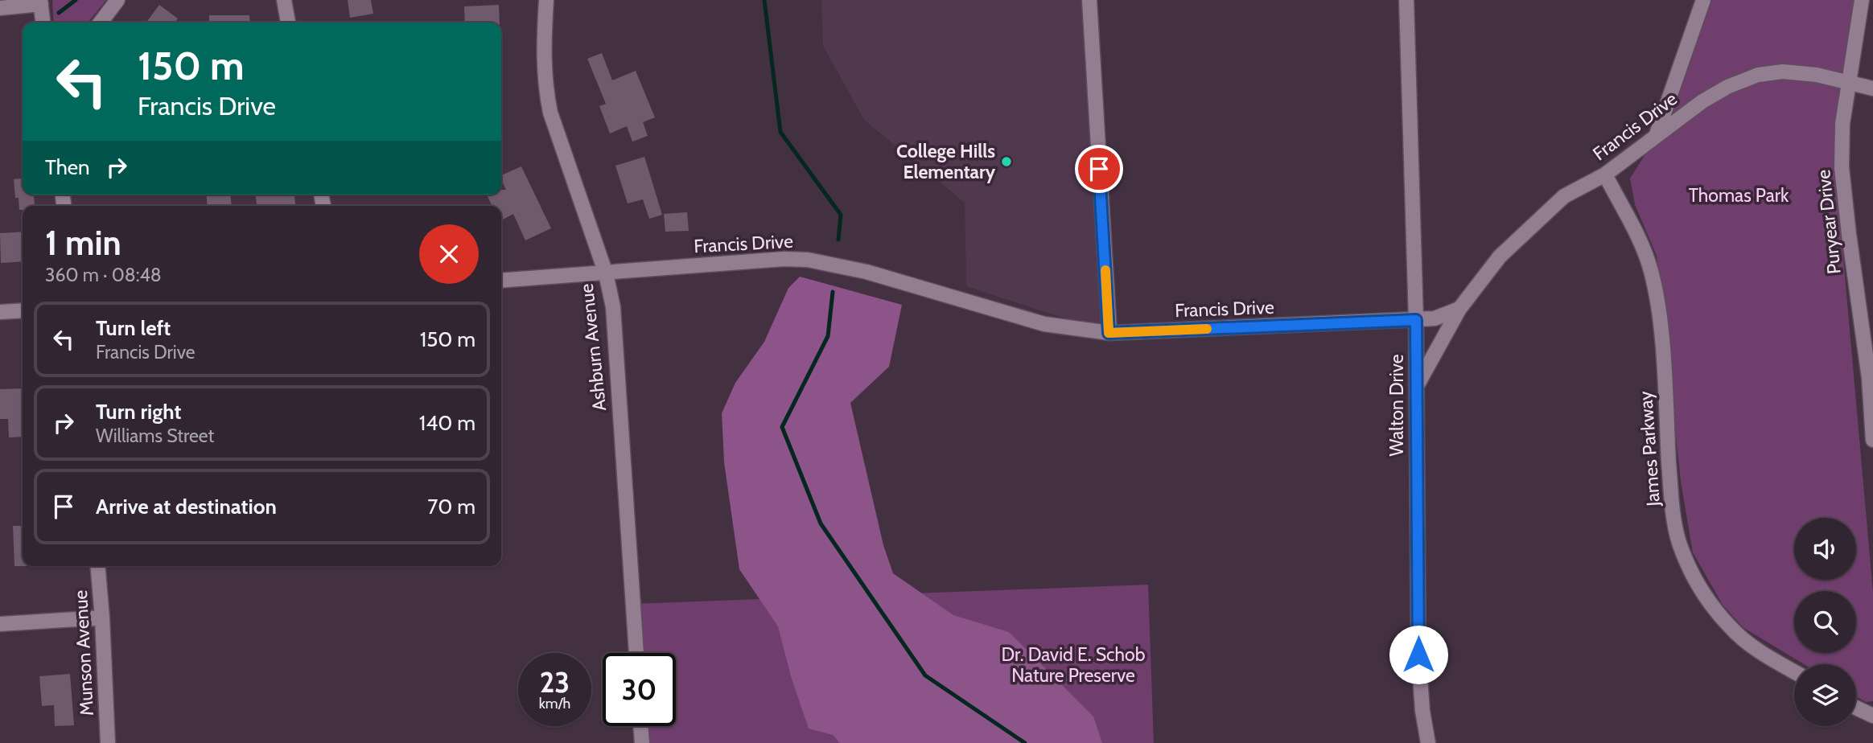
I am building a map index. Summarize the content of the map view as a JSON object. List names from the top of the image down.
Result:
{
  "streets": {
    "street": [
      "Francis Drive",
      "Puryear Drive",
      "Ashburn Avenue",
      "Walton Drive",
      "James Parkway",
      "Munson Avenue"
    ]
  },
  "crossings": [
    ["Francis Drive", "Puryear Drive"],
    ["Francis Drive", "Ashburn Avenue"],
    ["Francis Drive", "Walton Drive"],
    ["Francis Drive", "James Parkway"]
  ],
  "parks": ["Thomas Park", "Dr. David E. Schob Nature Preserve"],
  "places": ["College Hills Elementary"],
  "page": {
    "turn": ["150 m", "Francis Drive"],
    "then": "Then",
    "heading": ["1 min", "360 m · 08:48"],
    "list": [
      {
        "name": "Turn left",
        "note": "Francis Drive",
        "value": "150 m"
      },
      {
        "name": "Turn right",
        "note": "Williams Street",
        "value": "140 m"
      },
      {
        "name": "Arrive at destination",
        "value": "70 m"
      }
    ],
    "speed": "23 km/h",
    "limit": "30"
  }
}
